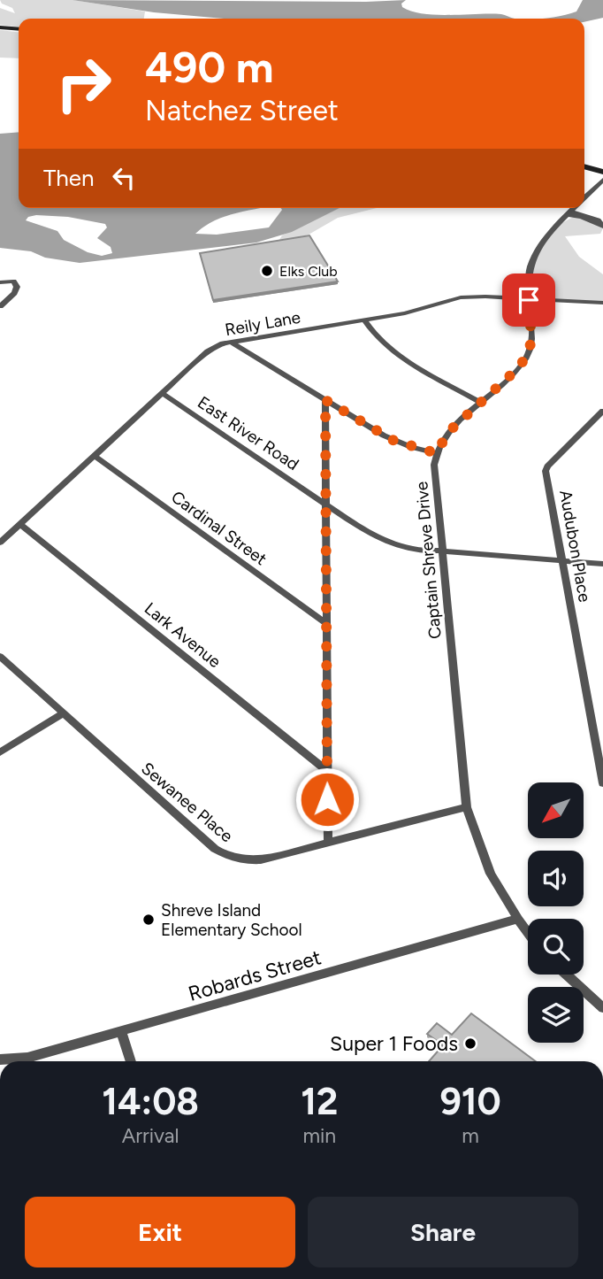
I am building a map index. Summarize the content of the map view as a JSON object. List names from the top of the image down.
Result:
{
  "streets": {
    "street": [
      "Reily Lane",
      "East River Road",
      "Cardinal Street",
      "Audubon Place",
      "Captain Shreve Drive",
      "Lark Avenue",
      "Sewanee Place",
      "Robards Street"
    ]
  },
  "crossings": [
    ["Reily Lane", "East River Road"],
    ["Reily Lane", "Cardinal Street"],
    ["Reily Lane", "Lark Avenue"],
    ["East River Road", "Audubon Place"],
    ["East River Road", "Captain Shreve Drive"],
    ["Captain Shreve Drive", "Sewanee Place"],
    ["Captain Shreve Drive", "Robards Street"]
  ],
  "places": ["Elks Club", "Shreve Island Elementary School", "Super 1 Foods"],
  "north": "bottom left",
  "page": {
    "turn": ["490 m", "Natchez Street"],
    "then": "Then",
    "eta": [
      "14:08",
      "Arrival",
      "12",
      "min",
      "910",
      "m"
    ],
    "buttons": ["Exit", "Share"]
  }
}
